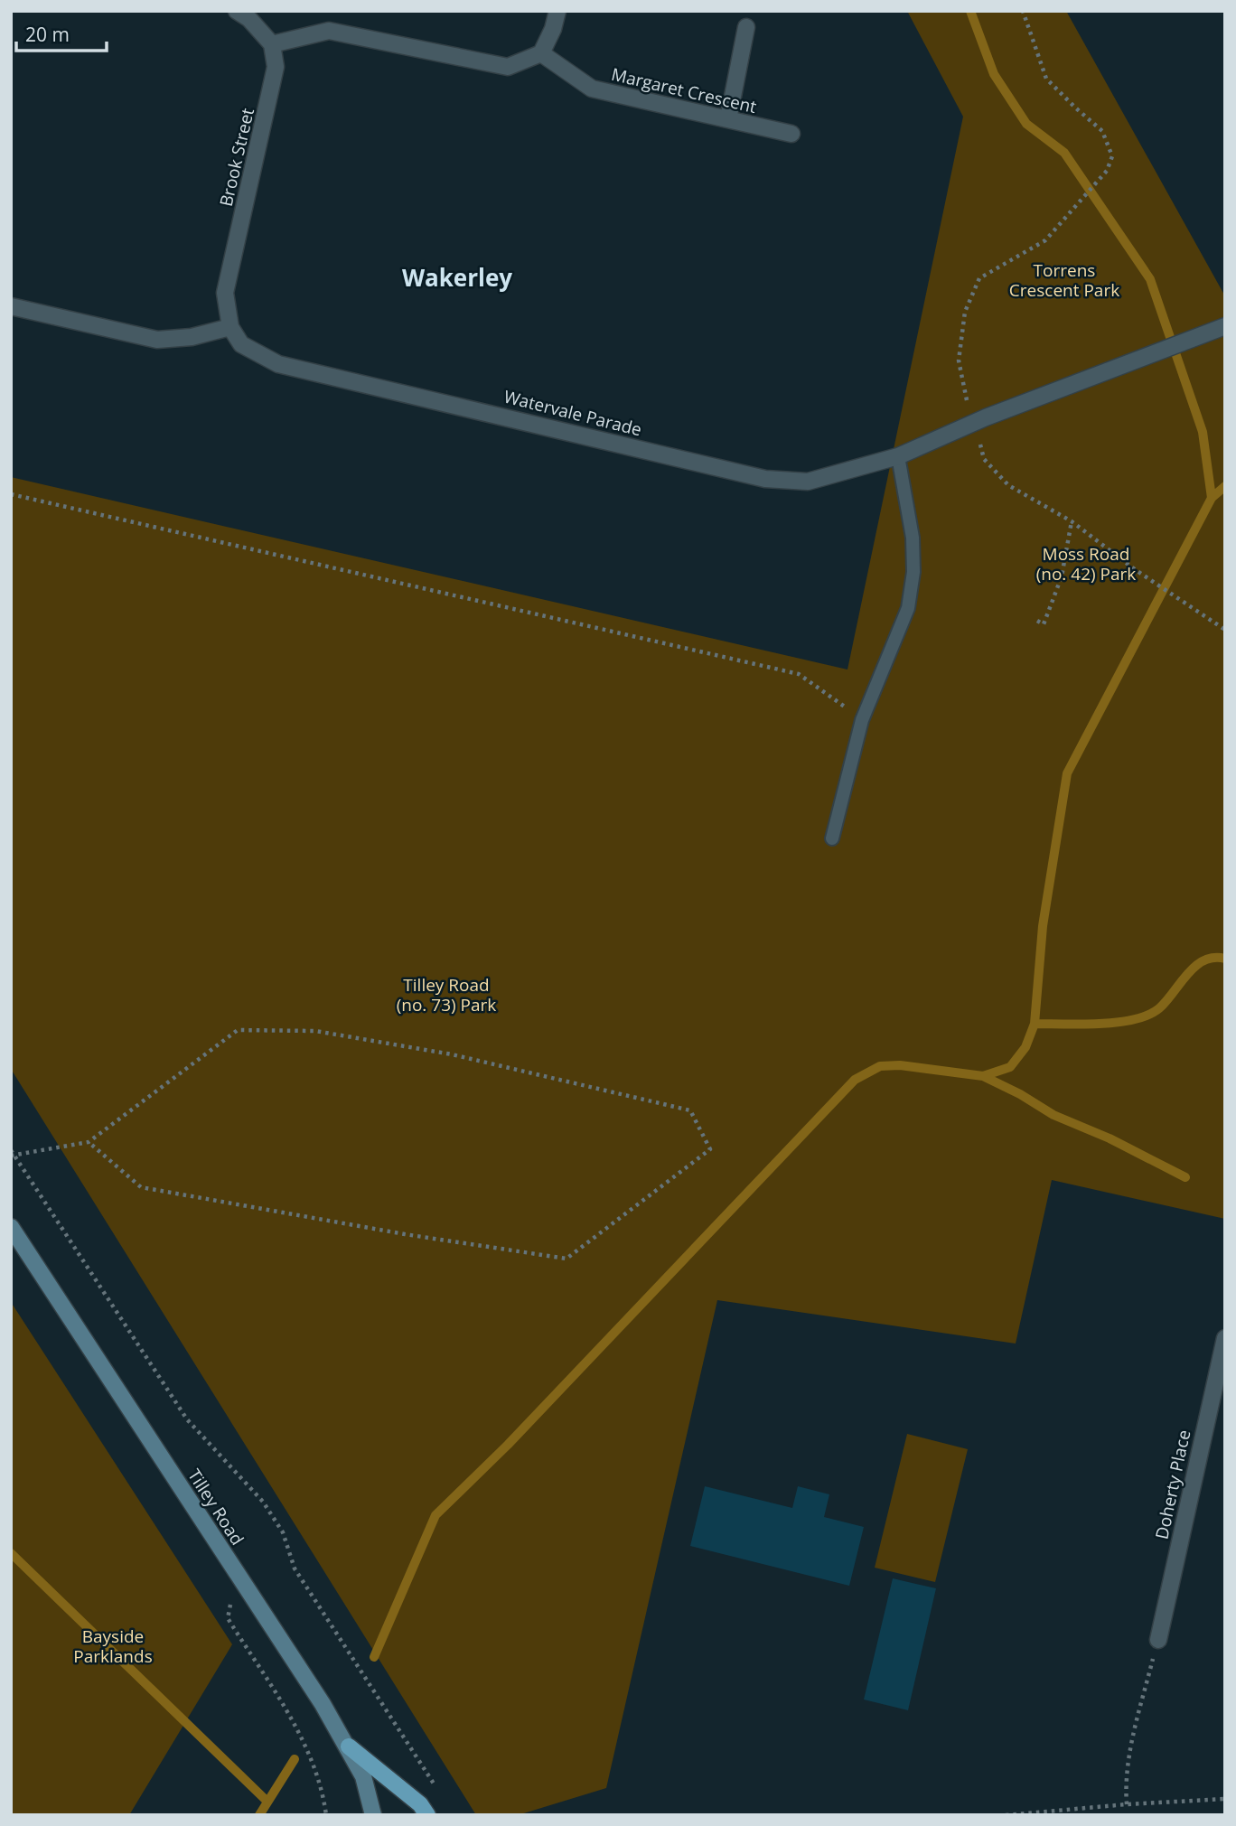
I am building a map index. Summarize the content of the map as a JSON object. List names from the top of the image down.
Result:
{
  "streets": {
    "main road": ["Tilley Road"],
    "street": [
      "Margaret Crescent",
      "Brook Street",
      "Watervale Parade",
      "Doherty Place"
    ]
  },
  "crossings": [
    ["Brook Street", "Watervale Parade"]
  ],
  "districts": ["Wakerley"],
  "parks": [
    "Torrens Crescent Park",
    "Moss Road (no. 42) Park",
    "Tilley Road (no. 73) Park",
    "Bayside Parklands"
  ],
  "scale_bar": "20 m"
}
